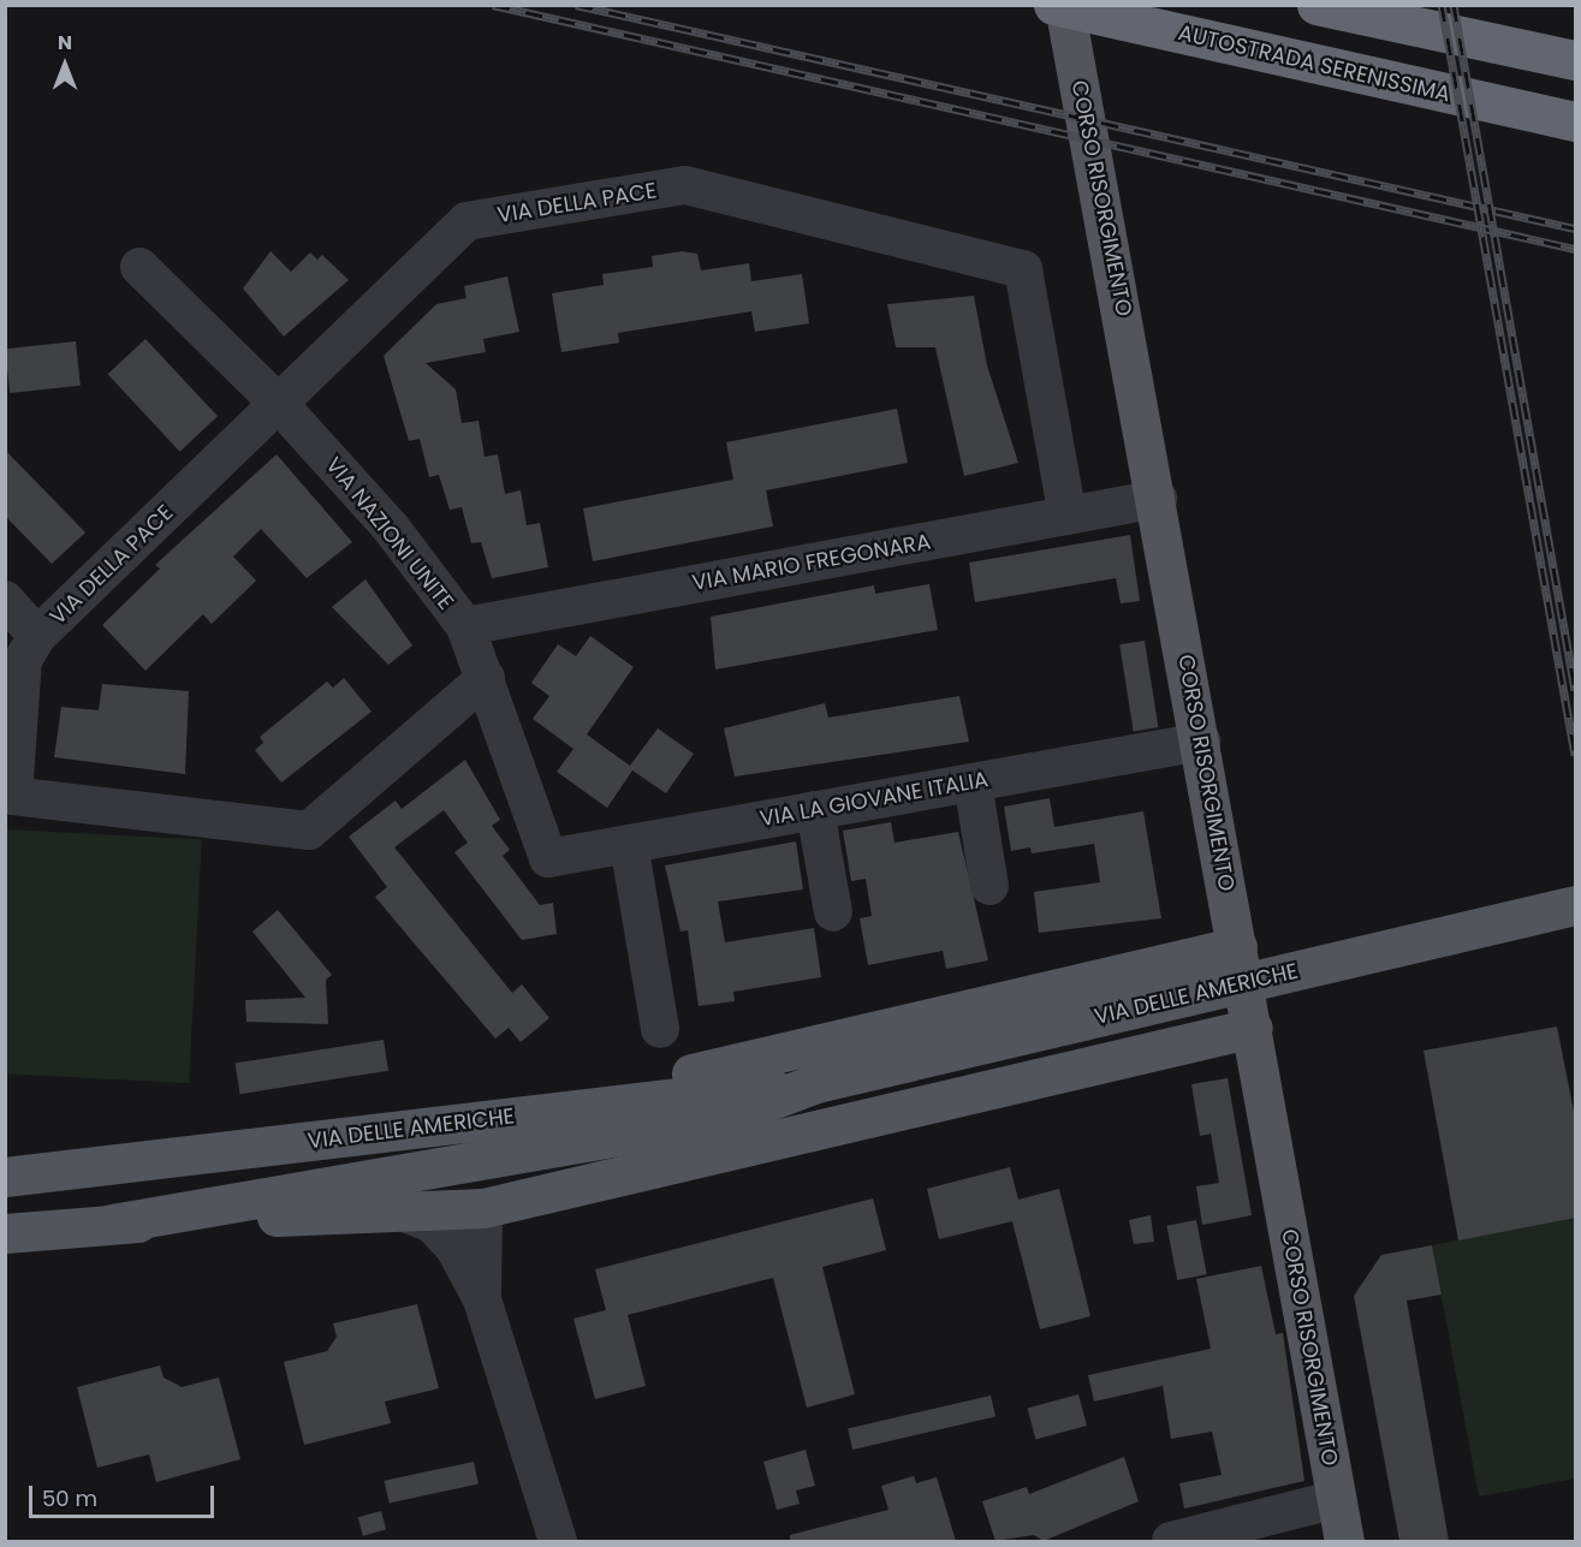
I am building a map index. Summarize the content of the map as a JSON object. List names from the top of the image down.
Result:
{
  "streets": {
    "highway": ["AUTOSTRADA SERENISSIMA"],
    "main road": ["CORSO RISORGIMENTO", "VIA DELLE AMERICHE"],
    "street": [
      "VIA DELLA PACE",
      "VIA NAZIONI UNITE",
      "VIA MARIO FREGONARA",
      "VIA LA GIOVANE ITALIA"
    ]
  },
  "crossings": [
    ["CORSO RISORGIMENTO", "VIA MARIO FREGONARA"],
    ["CORSO RISORGIMENTO", "VIA LA GIOVANE ITALIA"],
    ["VIA DELLA PACE", "VIA NAZIONI UNITE"],
    ["VIA DELLA PACE", "VIA MARIO FREGONARA"],
    ["VIA NAZIONI UNITE", "VIA MARIO FREGONARA"],
    ["VIA NAZIONI UNITE", "VIA LA GIOVANE ITALIA"]
  ],
  "scale_bar": "50 m",
  "north": "top"
}
